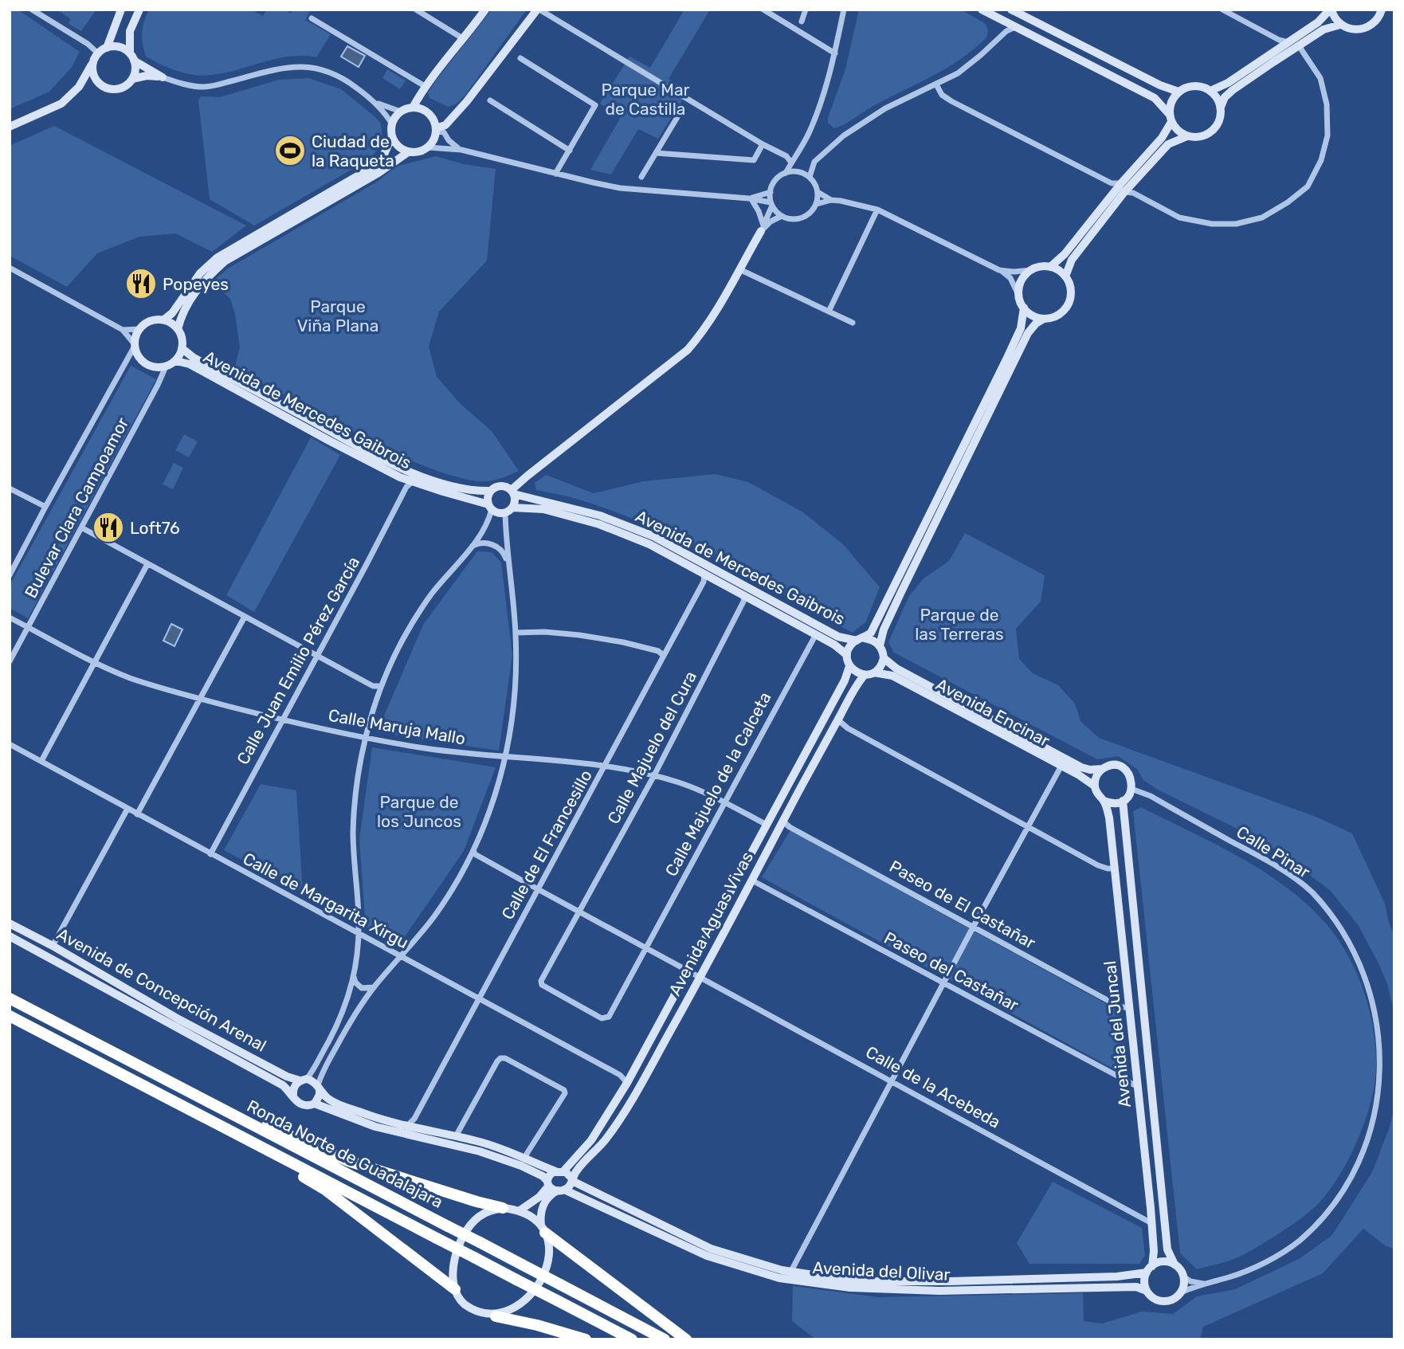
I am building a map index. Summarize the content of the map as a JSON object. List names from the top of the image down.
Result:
{
  "streets": {
    "highway": ["Ronda Norte de Guadalajara"],
    "street": [
      "Avenida de Mercedes Gaibrois",
      "Bulevar Clara Campoamor",
      "Calle Juan Emilio Pérez García",
      "Avenida Encinar",
      "Calle Maruja Mallo",
      "Calle Majuelo del Cura",
      "Calle Majuelo de la Calceta",
      "Calle de El Francesillo",
      "Calle Pinar",
      "Calle de Margarita Xirgu",
      "Paseo de El Castañar",
      "Avenida Aguas Vivas",
      "Paseo del Castañar",
      "Avenida de Concepción Arenal",
      "Avenida del Juncal",
      "Calle de la Acebeda",
      "Avenida del Olivar"
    ]
  },
  "crossings": [
    ["Avenida de Mercedes Gaibrois", "Bulevar Clara Campoamor"],
    ["Avenida de Mercedes Gaibrois", "Calle Juan Emilio Pérez García"],
    ["Avenida de Mercedes Gaibrois", "Avenida Encinar"],
    ["Avenida de Mercedes Gaibrois", "Calle Majuelo del Cura"],
    ["Avenida de Mercedes Gaibrois", "Calle Majuelo de la Calceta"],
    ["Avenida de Mercedes Gaibrois", "Calle de El Francesillo"],
    ["Avenida de Mercedes Gaibrois", "Avenida Aguas Vivas"],
    ["Bulevar Clara Campoamor", "Calle Maruja Mallo"],
    ["Calle Juan Emilio Pérez García", "Calle Maruja Mallo"],
    ["Calle Juan Emilio Pérez García", "Calle de Margarita Xirgu"],
    ["Avenida Encinar", "Calle Pinar"],
    ["Avenida Encinar", "Avenida Aguas Vivas"],
    ["Avenida Encinar", "Avenida del Juncal"],
    ["Calle Maruja Mallo", "Calle Majuelo del Cura"],
    ["Calle Maruja Mallo", "Calle Majuelo de la Calceta"],
    ["Calle Maruja Mallo", "Calle de El Francesillo"],
    ["Calle Maruja Mallo", "Avenida Aguas Vivas"],
    ["Calle Majuelo del Cura", "Calle Majuelo de la Calceta"],
    ["Calle Majuelo del Cura", "Calle de la Acebeda"],
    ["Calle Majuelo de la Calceta", "Calle de la Acebeda"],
    ["Calle de El Francesillo", "Calle de Margarita Xirgu"],
    ["Calle de El Francesillo", "Calle de la Acebeda"],
    ["Calle Pinar", "Avenida del Juncal"],
    ["Calle de Margarita Xirgu", "Avenida Aguas Vivas"],
    ["Paseo de El Castañar", "Avenida Aguas Vivas"],
    ["Paseo de El Castañar", "Avenida del Juncal"],
    ["Avenida Aguas Vivas", "Paseo del Castañar"],
    ["Avenida Aguas Vivas", "Calle de la Acebeda"],
    ["Avenida Aguas Vivas", "Avenida del Olivar"],
    ["Paseo del Castañar", "Avenida del Juncal"],
    ["Avenida del Juncal", "Calle de la Acebeda"],
    ["Avenida del Juncal", "Avenida del Olivar"]
  ],
  "parks": [
    "Parque Mar de Castilla",
    "Parque Viña Plana",
    "Parque de las Terreras",
    "Parque de los Juncos"
  ],
  "places": {
    "sports": ["Ciudad de la Raqueta"],
    "restaurant": ["Popeyes", "Loft76"]
  }
}
